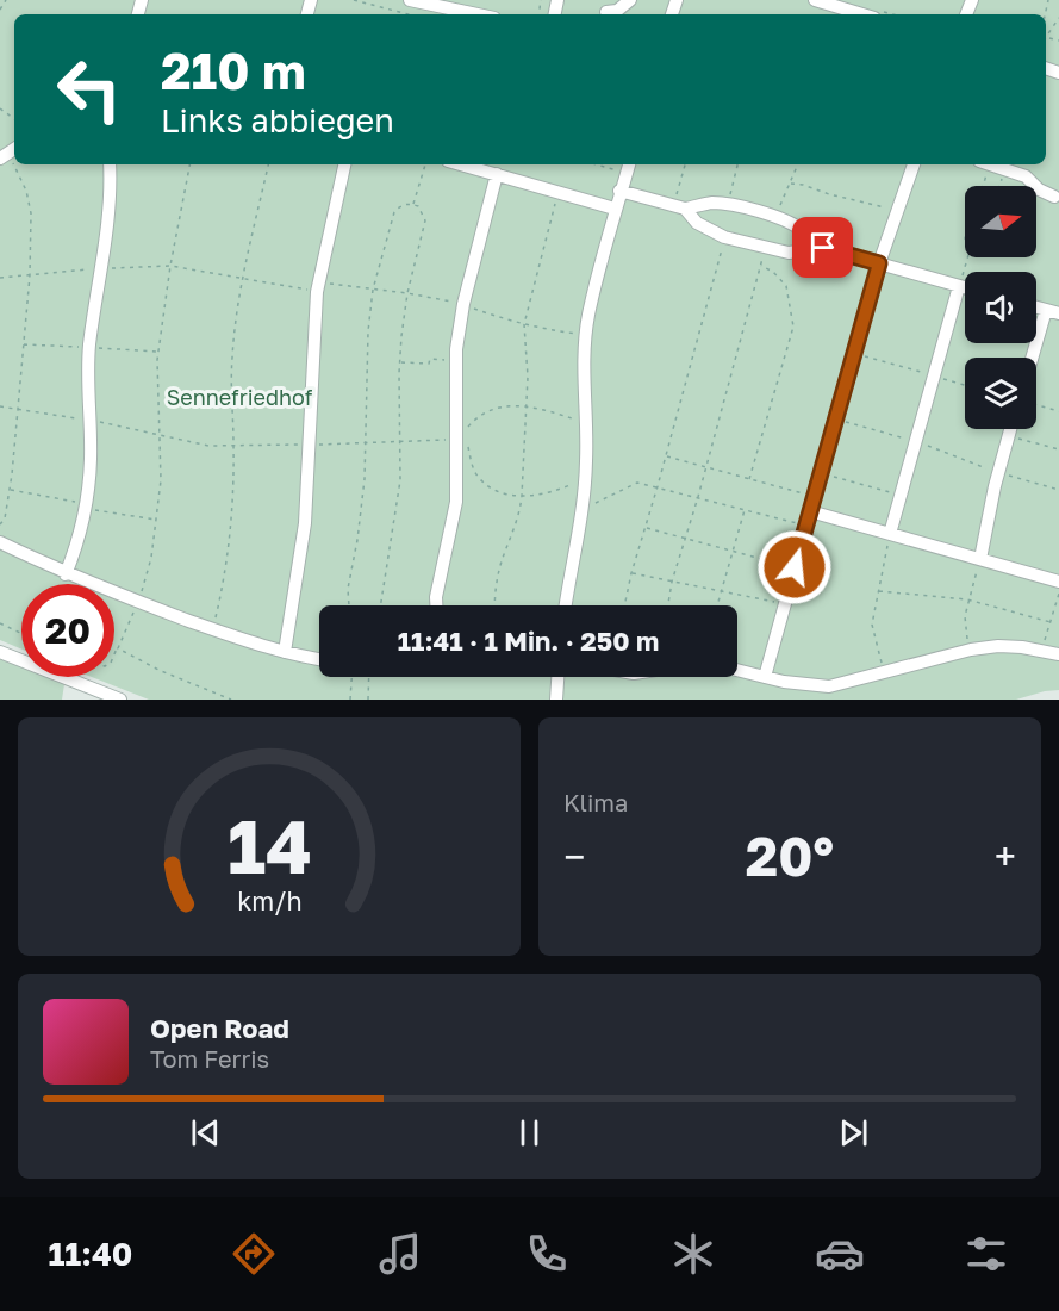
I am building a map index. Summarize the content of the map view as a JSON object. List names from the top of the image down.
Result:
{
  "parks": ["Sennefriedhof"],
  "north": "right",
  "page": {
    "turn": ["210 m", "Links abbiegen"],
    "limit": "20",
    "trip": "11:41 · 1 Min. · 250 m",
    "tile": "Klima",
    "heat": ["−", "20°", "+"],
    "song": ["Open Road", "Tom Ferris"],
    "tabs": "11:40",
    "gauge": ["14", "km/h"]
  }
}
